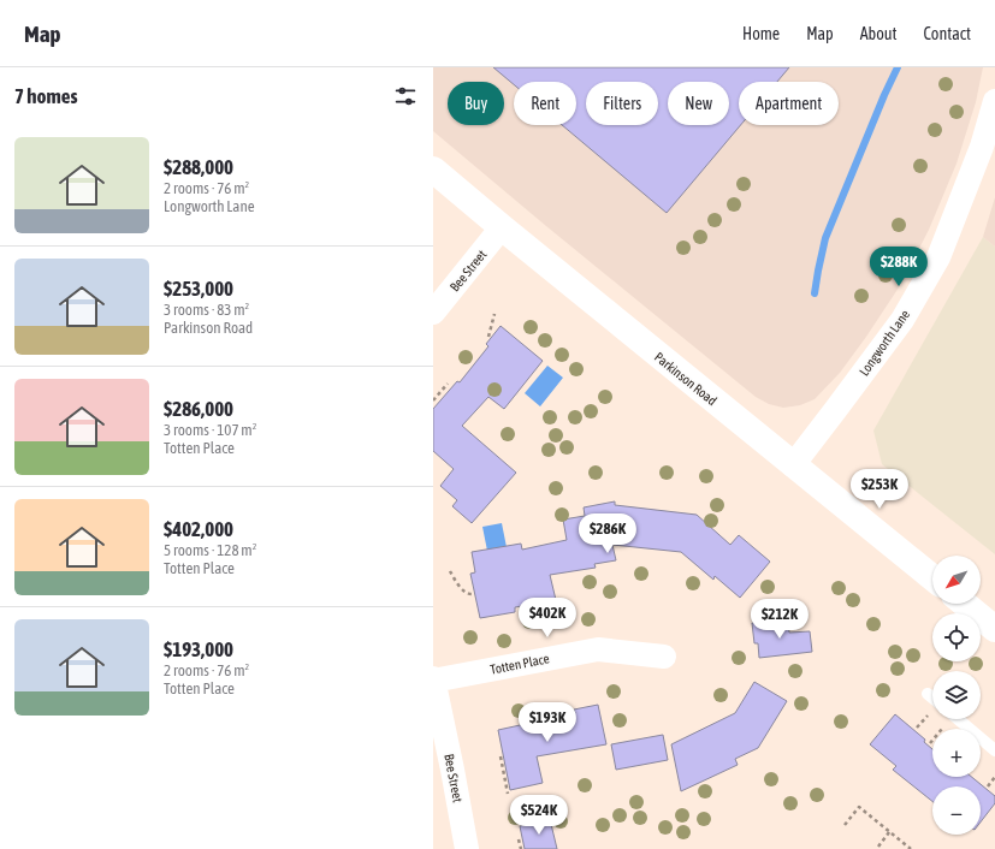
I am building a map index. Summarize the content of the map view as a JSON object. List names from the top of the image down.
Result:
{
  "streets": {
    "main road": ["Parkinson Road"],
    "street": ["Bee Street", "Longworth Lane", "Totten Place"]
  },
  "crossings": [
    ["Bee Street", "Parkinson Road"],
    ["Bee Street", "Totten Place"],
    ["Longworth Lane", "Parkinson Road"]
  ],
  "north": "bottom left",
  "page": {
    "header": "Map",
    "nav": [
      "Home",
      "Map",
      "About",
      "Contact"
    ],
    "heading": "7 homes",
    "chip": [
      "Buy",
      "Rent",
      "Filters",
      "New",
      "Apartment"
    ],
    "list": [
      {
        "name": "$288,000",
        "note": "2 rooms · 76 m² · Longworth Lane"
      },
      {
        "name": "$253,000",
        "note": "3 rooms · 83 m² · Parkinson Road"
      },
      {
        "name": "$286,000",
        "note": "3 rooms · 107 m² · Totten Place"
      },
      {
        "name": "$402,000",
        "note": "5 rooms · 128 m² · Totten Place"
      },
      {
        "name": "$193,000",
        "note": "2 rooms · 76 m² · Totten Place"
      }
    ],
    "price": [
      "$288K",
      "$253K",
      "$286K",
      "$402K",
      "$212K",
      "$193K",
      "$524K"
    ],
    "map_buttons": ["+", "−"]
  }
}
